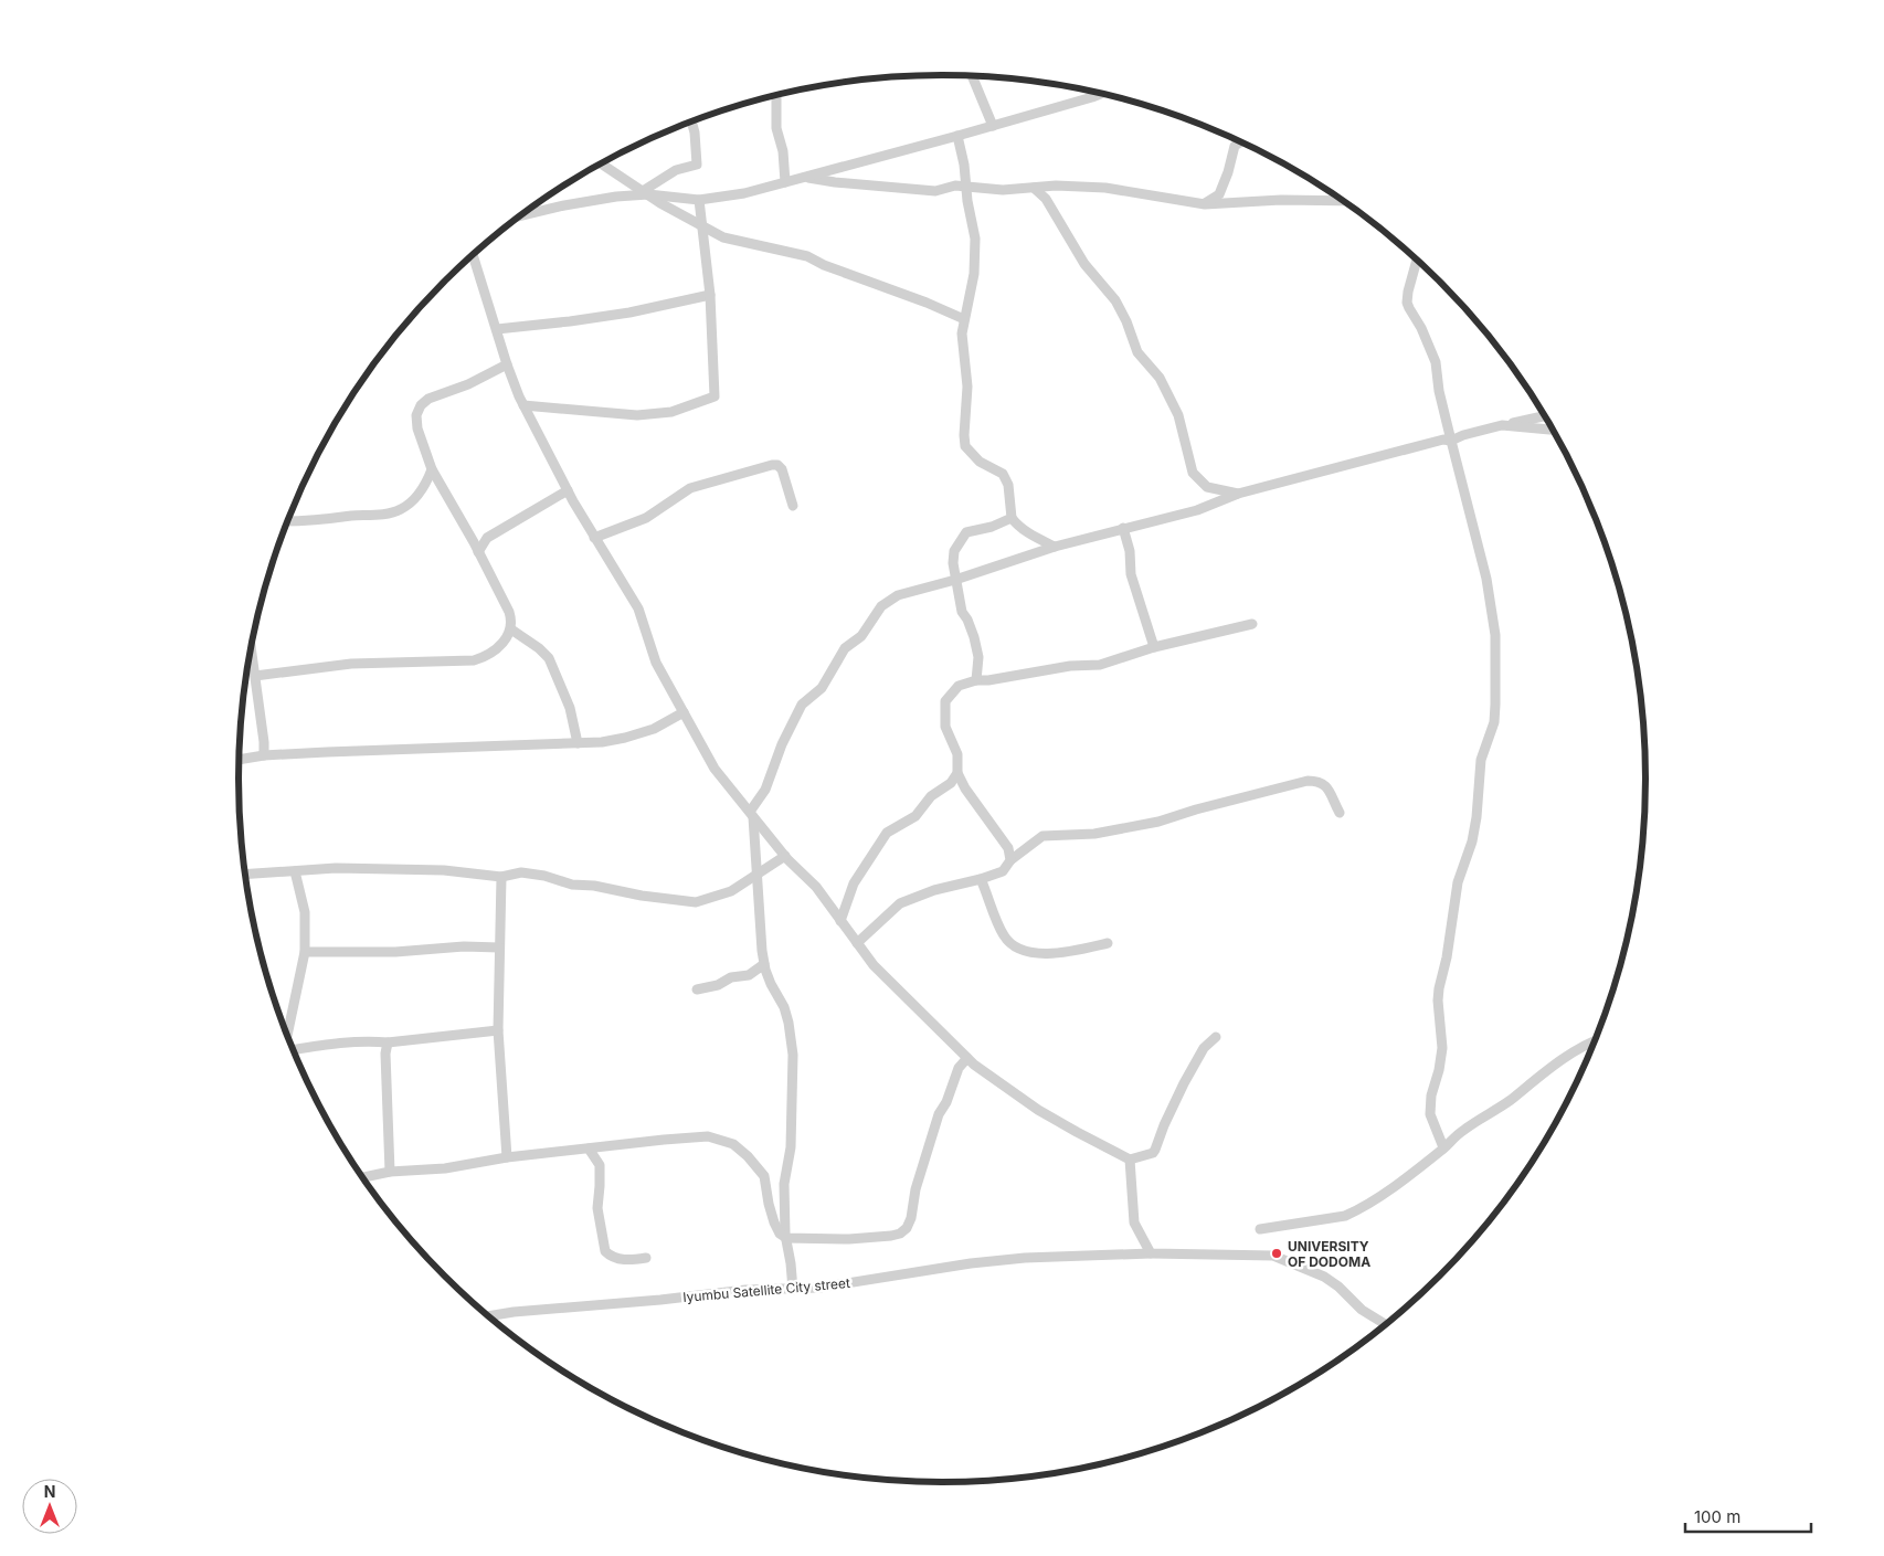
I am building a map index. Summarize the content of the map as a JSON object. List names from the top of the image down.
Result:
{
  "streets": {
    "street": ["Iyumbu Satellite City street"]
  },
  "places": ["UNIVERSITY OF DODOMA"],
  "scale_bar": "100 m",
  "north": "top"
}
